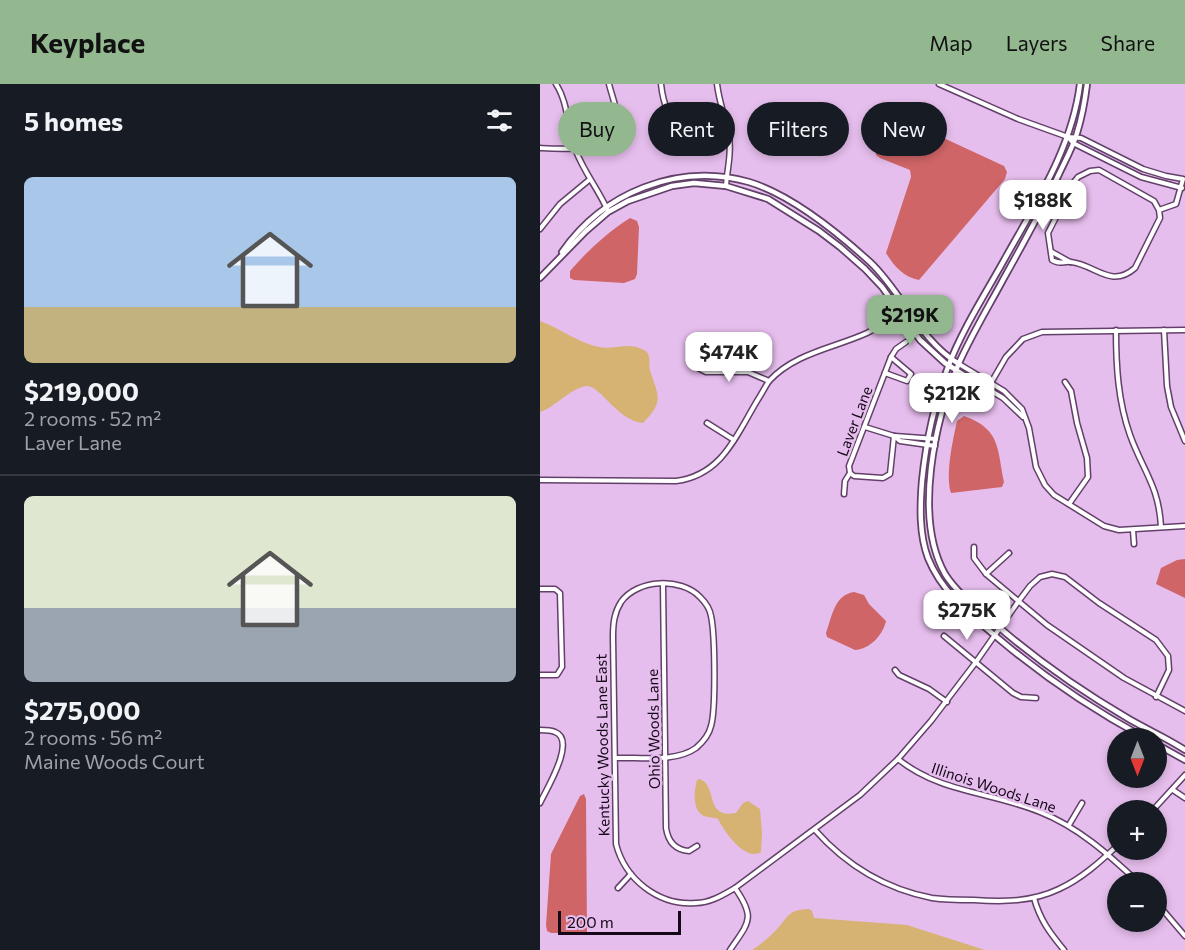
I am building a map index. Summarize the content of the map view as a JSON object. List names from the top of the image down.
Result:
{
  "streets": {
    "street": [
      "Laver Lane",
      "Ohio Woods Lane",
      "Kentucky Woods Lane East",
      "Illinois Woods Lane"
    ]
  },
  "crossings": [
    ["Ohio Woods Lane", "Kentucky Woods Lane East"],
    ["Kentucky Woods Lane East", "Illinois Woods Lane"]
  ],
  "scale_bar": "200 m",
  "north": "bottom",
  "page": {
    "header": "Keyplace",
    "nav": ["Map", "Layers", "Share"],
    "heading": "5 homes",
    "chip": [
      "Buy",
      "Rent",
      "Filters",
      "New"
    ],
    "list": [
      {
        "name": "$219,000",
        "note": "2 rooms · 52 m² · Laver Lane"
      },
      {
        "name": "$275,000",
        "note": "2 rooms · 56 m² · Maine Woods Court"
      }
    ],
    "price": [
      "$188K",
      "$219K",
      "$474K",
      "$212K",
      "$275K"
    ],
    "map_buttons": ["+", "−"],
    "scale": "200 m"
  }
}
